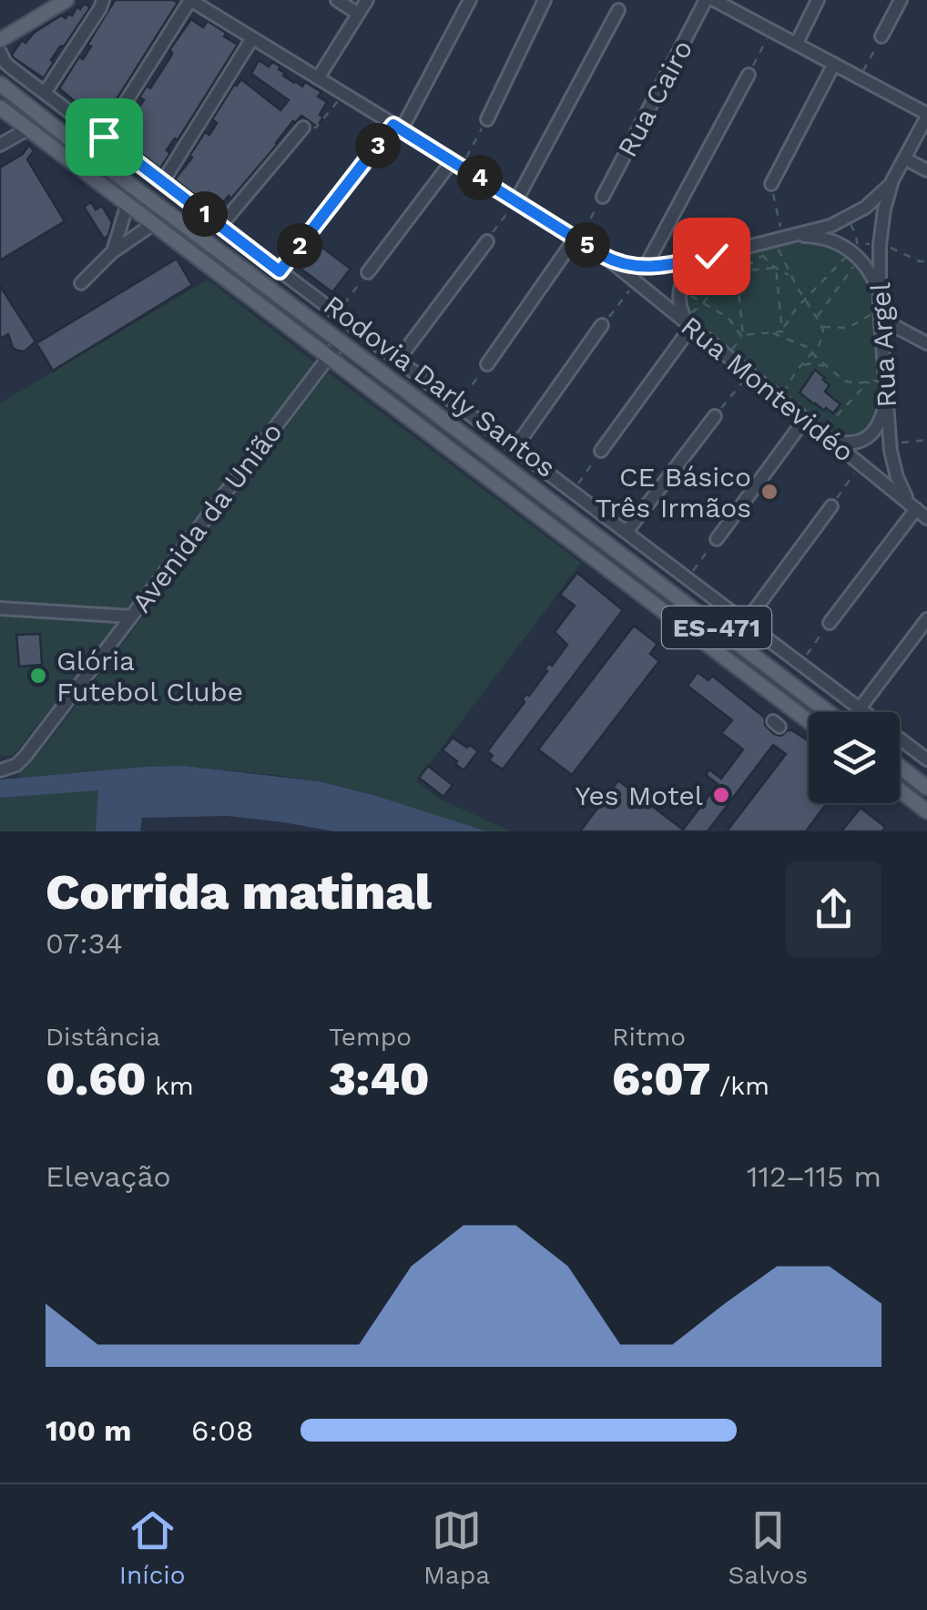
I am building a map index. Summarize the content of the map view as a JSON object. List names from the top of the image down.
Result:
{
  "streets": {
    "main road": ["Rodovia Darly Santos", "ES-471"],
    "street": [
      "Rua Cairo",
      "Rua Argel",
      "Rua Montevidéo",
      "Avenida da União"
    ]
  },
  "crossings": [
    ["Rua Argel", "Rua Montevidéo"],
    ["Rodovia Darly Santos", "Avenida da União"]
  ],
  "places": ["CE Básico Três Irmãos", "Glória Futebol Clube", "Yes Motel"],
  "page": {
    "pins": [
      "3",
      "4",
      "1",
      "5",
      "2"
    ],
    "heading": ["Corrida matinal", "07:34"],
    "stats": [
      ["Distância", "0.60 km"],
      ["Tempo", "3:40"],
      ["Ritmo", "6:07 /km"]
    ],
    "chart": ["Elevação", "112–115 m"],
    "list": [
      {
        "name": "100 m",
        "note": "6:08"
      }
    ],
    "tabs": ["Início", "Mapa", "Salvos"]
  }
}
